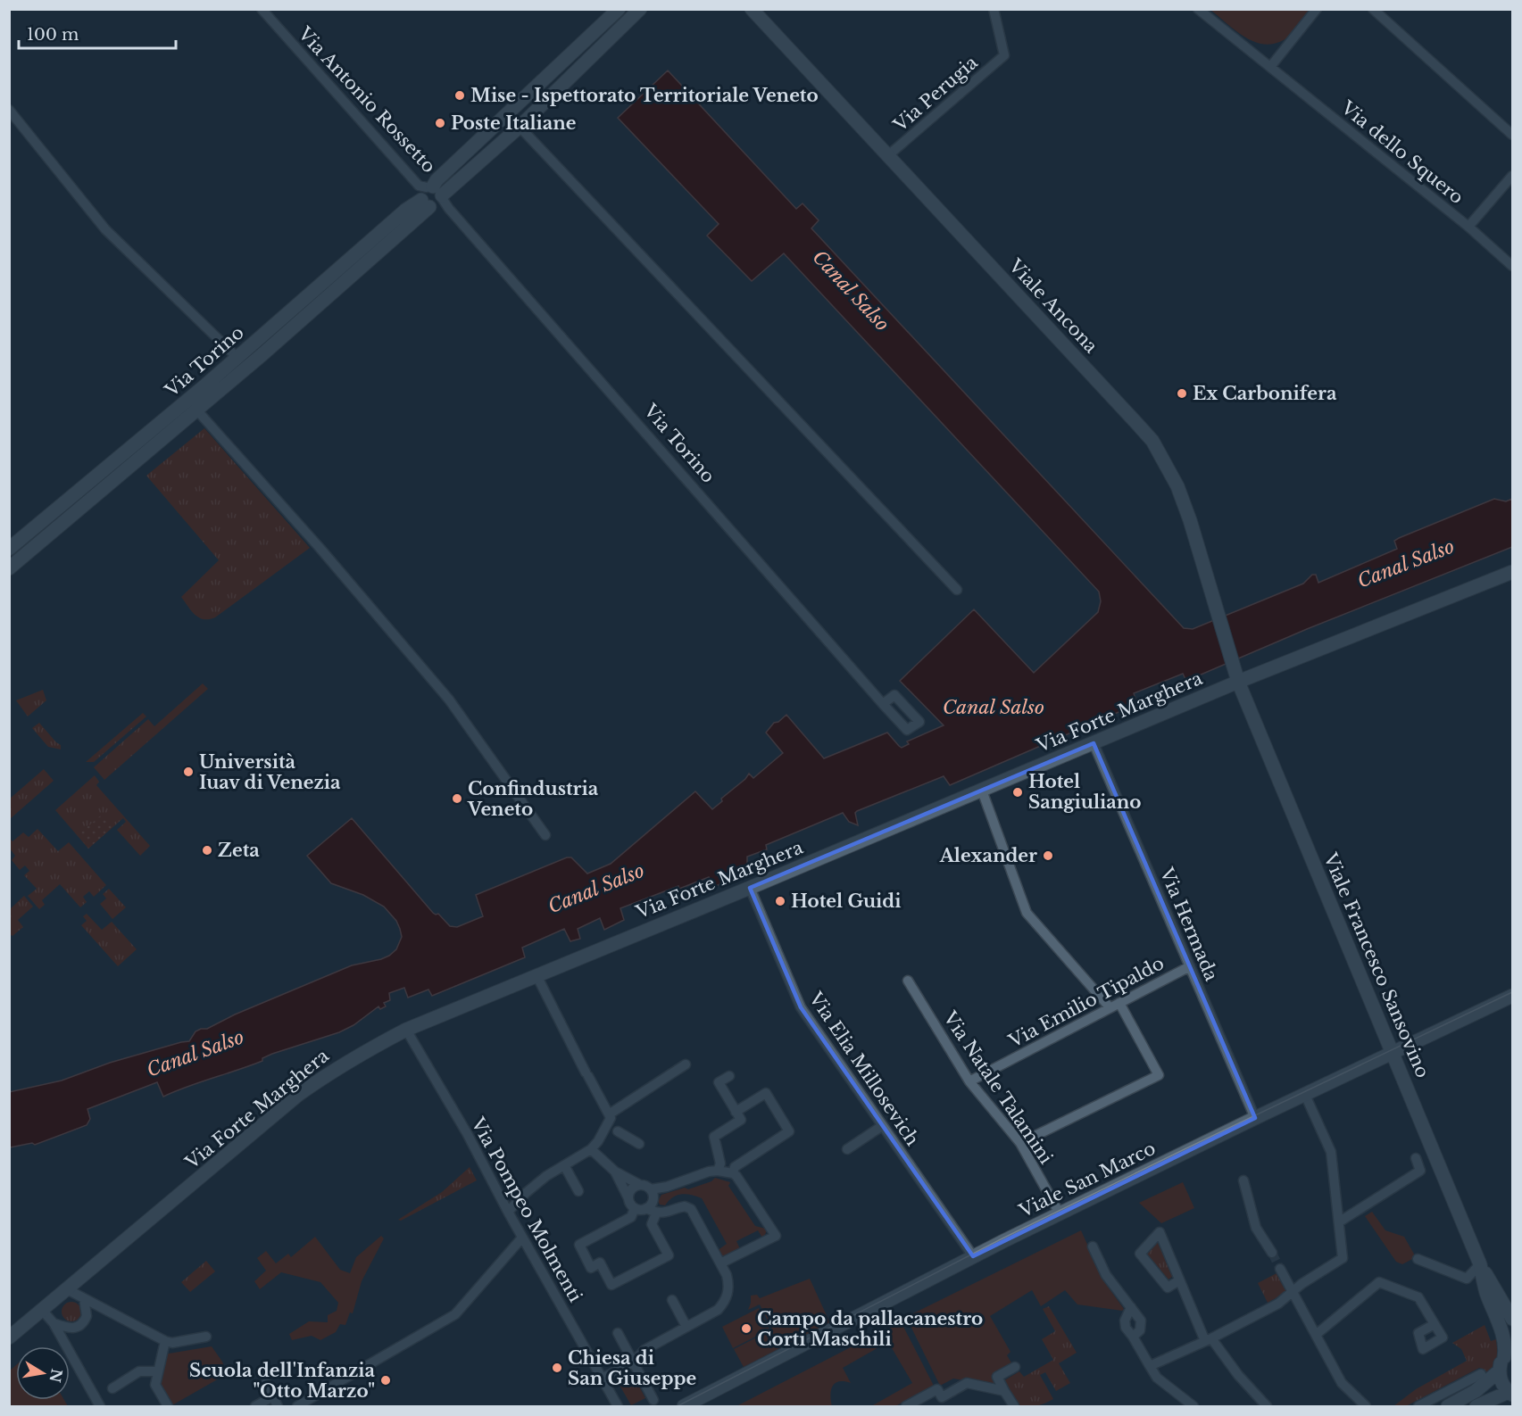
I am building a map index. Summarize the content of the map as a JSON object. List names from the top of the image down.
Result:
{
  "streets": {
    "street": [
      "Via Perugia",
      "Via Antonio Rossetto",
      "Via dello Squero",
      "Viale Ancona",
      "Via Torino",
      "Via Forte Marghera",
      "Via Hermada",
      "Viale Francesco Sansovino",
      "Via Emilio Tipaldo",
      "Via Elia Millosevich",
      "Via Natale Talamini",
      "Viale San Marco",
      "Via Pompeo Molmenti"
    ]
  },
  "crossings": [
    ["Via Perugia", "Viale Ancona"],
    ["Via Antonio Rossetto", "Via Torino"],
    ["Viale Ancona", "Via Forte Marghera"],
    ["Viale Ancona", "Viale Francesco Sansovino"],
    ["Via Forte Marghera", "Via Hermada"],
    ["Via Forte Marghera", "Viale Francesco Sansovino"],
    ["Via Forte Marghera", "Via Elia Millosevich"],
    ["Via Forte Marghera", "Via Pompeo Molmenti"],
    ["Via Hermada", "Via Emilio Tipaldo"],
    ["Via Hermada", "Viale San Marco"],
    ["Viale Francesco Sansovino", "Viale San Marco"],
    ["Via Emilio Tipaldo", "Via Natale Talamini"],
    ["Via Elia Millosevich", "Viale San Marco"],
    ["Via Natale Talamini", "Viale San Marco"]
  ],
  "water": ["Canal Salso"],
  "places": [
    "Mise - Ispettorato Territoriale Veneto",
    "Poste Italiane",
    "Ex Carbonifera",
    "Università Iuav di Venezia",
    "Hotel Sangiuliano",
    "Confindustria Veneto",
    "Zeta",
    "Alexander",
    "Hotel Guidi",
    "Campo da pallacanestro Corti Maschili",
    "Chiesa di San Giuseppe",
    "Scuola dell'Infanzia \"Otto Marzo\""
  ],
  "scale_bar": "100 m",
  "north": "right"
}
